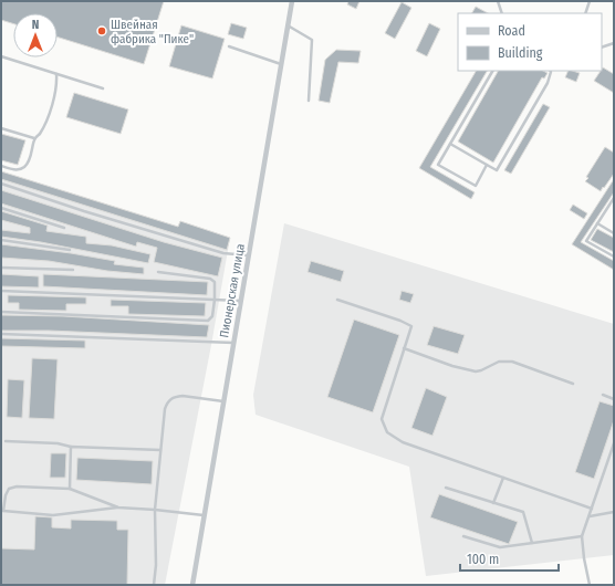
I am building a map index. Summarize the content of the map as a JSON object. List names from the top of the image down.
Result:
{
  "streets": {
    "street": ["Пионерская улица"]
  },
  "places": ["Швейная фабрика \"Пике\""],
  "legend": ["Road", "Building"],
  "scale_bar": "100 m",
  "north": "top"
}
